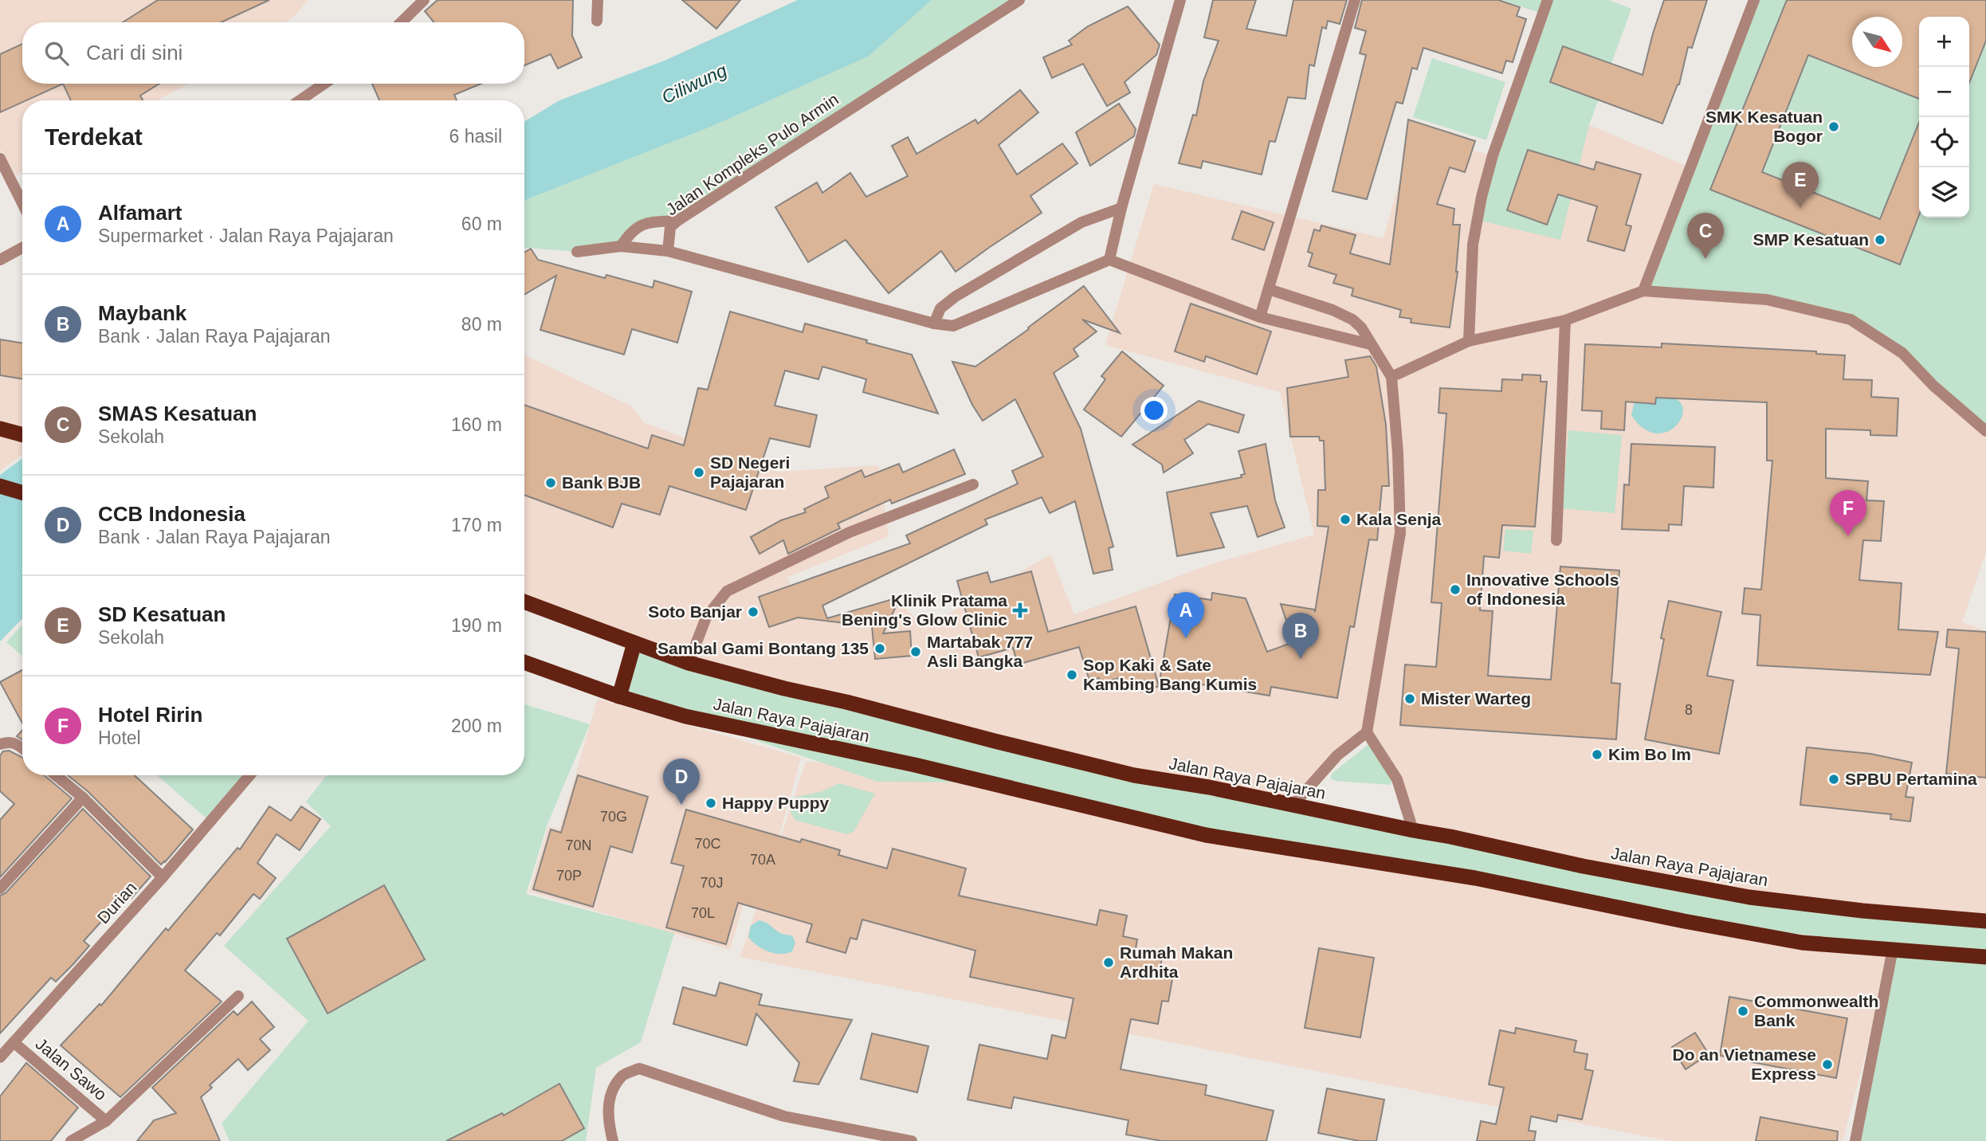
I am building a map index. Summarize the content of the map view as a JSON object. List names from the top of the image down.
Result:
{
  "streets": {
    "highway": ["Jalan Raya Pajajaran"],
    "street": ["Jalan Kompleks Pulo Armin", "Durian", "Jalan Sawo"]
  },
  "crossings": [
    ["Durian", "Jalan Sawo"]
  ],
  "water": ["Ciliwung"],
  "places": {
    "other": [
      "SMK Kesatuan Bogor",
      "SMP Kesatuan",
      "SD Negeri Pajajaran",
      "Bank BJB",
      "Kala Senja",
      "Innovative Schools of Indonesia",
      "Soto Banjar",
      "Sambal Gami Bontang 135",
      "Martabak 777 Asli Bangka",
      "Sop Kaki & Sate Kambing Bang Kumis",
      "Mister Warteg",
      "Kim Bo Im",
      "SPBU Pertamina",
      "Happy Puppy",
      "Rumah Makan Ardhita",
      "Commonwealth Bank",
      "Do an Vietnamese Express"
    ],
    "health": ["Klinik Pratama Bening's Glow Clinic"]
  },
  "house_numbers": [
    "8",
    "70G",
    "70C",
    "70N",
    "70A",
    "70P",
    "70J",
    "70L"
  ],
  "north": "bottom right",
  "page": {
    "map_buttons": ["+", "−"],
    "search": "Cari di sini",
    "heading": ["Terdekat", "6 hasil"],
    "pins": [
      "E",
      "C",
      "F",
      "A",
      "B",
      "D"
    ],
    "list": [
      {
        "mark": "A",
        "name": "Alfamart",
        "note": "Supermarket · Jalan Raya Pajajaran",
        "value": "60 m"
      },
      {
        "mark": "B",
        "name": "Maybank",
        "note": "Bank · Jalan Raya Pajajaran",
        "value": "80 m"
      },
      {
        "mark": "C",
        "name": "SMAS Kesatuan",
        "note": "Sekolah",
        "value": "160 m"
      },
      {
        "mark": "D",
        "name": "CCB Indonesia",
        "note": "Bank · Jalan Raya Pajajaran",
        "value": "170 m"
      },
      {
        "mark": "E",
        "name": "SD Kesatuan",
        "note": "Sekolah",
        "value": "190 m"
      },
      {
        "mark": "F",
        "name": "Hotel Ririn",
        "note": "Hotel",
        "value": "200 m"
      }
    ]
  }
}
